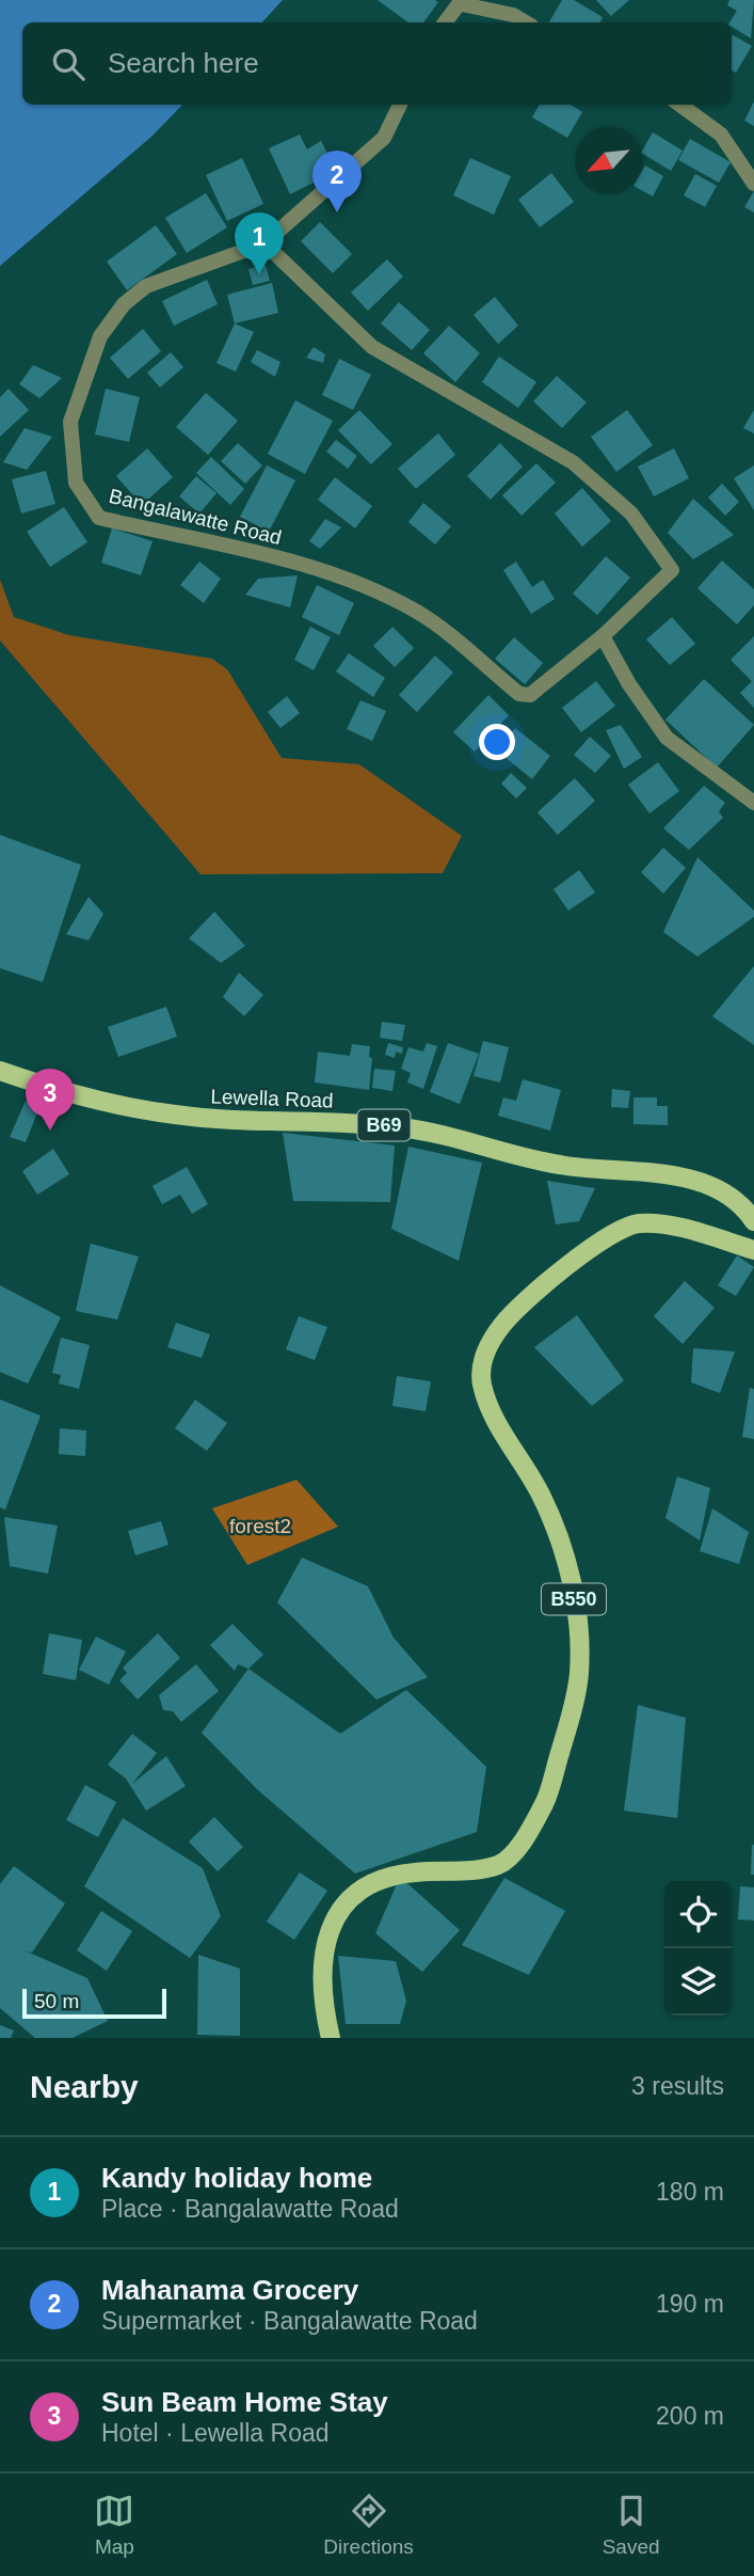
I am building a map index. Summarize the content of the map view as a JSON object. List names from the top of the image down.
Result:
{
  "streets": {
    "main road": ["Lewella Road", "B69", "B550"],
    "street": ["Bangalawatte Road"]
  },
  "parks": ["forest2"],
  "scale_bar": "50 m",
  "north": "bottom left",
  "page": {
    "search": "Search here",
    "pins": ["2", "1", "3"],
    "scale": "50 m",
    "heading": ["Nearby", "3 results"],
    "list": [
      {
        "mark": "1",
        "name": "Kandy holiday home",
        "note": "Place · Bangalawatte Road",
        "value": "180 m"
      },
      {
        "mark": "2",
        "name": "Mahanama Grocery",
        "note": "Supermarket · Bangalawatte Road",
        "value": "190 m"
      },
      {
        "mark": "3",
        "name": "Sun Beam Home Stay",
        "note": "Hotel · Lewella Road",
        "value": "200 m"
      }
    ],
    "nav": ["Map", "Directions", "Saved"]
  }
}
